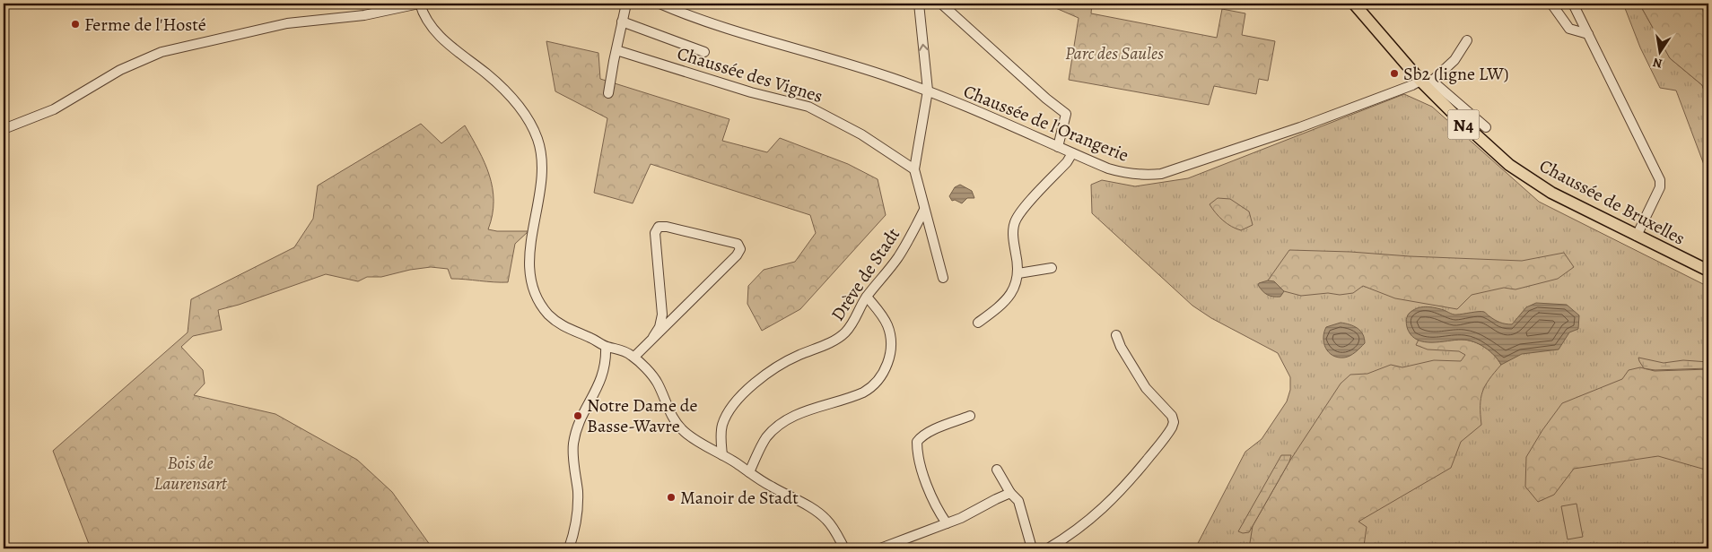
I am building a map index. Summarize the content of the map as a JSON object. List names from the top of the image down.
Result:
{
  "streets": {
    "main road": ["N4", "Chaussée de Bruxelles"],
    "street": ["Chaussée des Vignes", "Chaussée de l'Orangerie", "Drève de Stadt"]
  },
  "crossings": [
    ["Chaussée de l'Orangerie", "Chaussée de Bruxelles"]
  ],
  "parks": ["Parc des Saules", "Bois de Laurensart"],
  "places": [
    "Ferme de l'Hosté",
    "Sb2 (ligne LW)",
    "Notre Dame de Basse-Wavre",
    "Manoir de Stadt"
  ],
  "north": "bottom"
}
